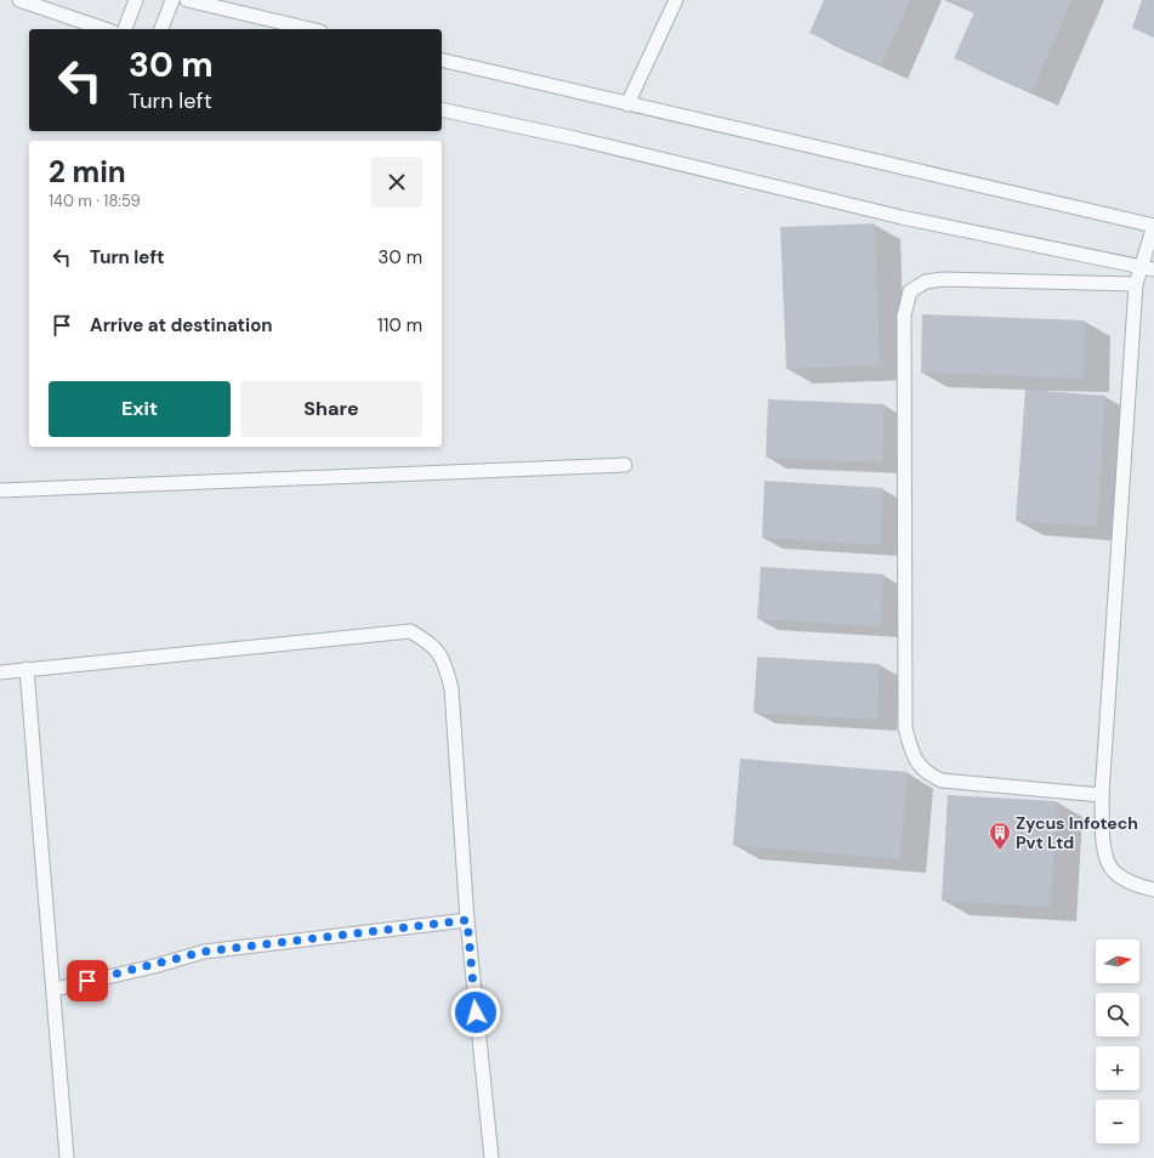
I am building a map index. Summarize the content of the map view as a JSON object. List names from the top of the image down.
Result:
{
  "places": {
    "building": ["Zycus Infotech Pvt Ltd"]
  },
  "north": "right",
  "page": {
    "turn": ["30 m", "Turn left"],
    "heading": ["2 min", "140 m · 18:59"],
    "list": [
      {
        "name": "Turn left",
        "value": "30 m"
      },
      {
        "name": "Arrive at destination",
        "value": "110 m"
      }
    ],
    "buttons": ["Exit", "Share"],
    "map_buttons": ["+", "−"]
  }
}
